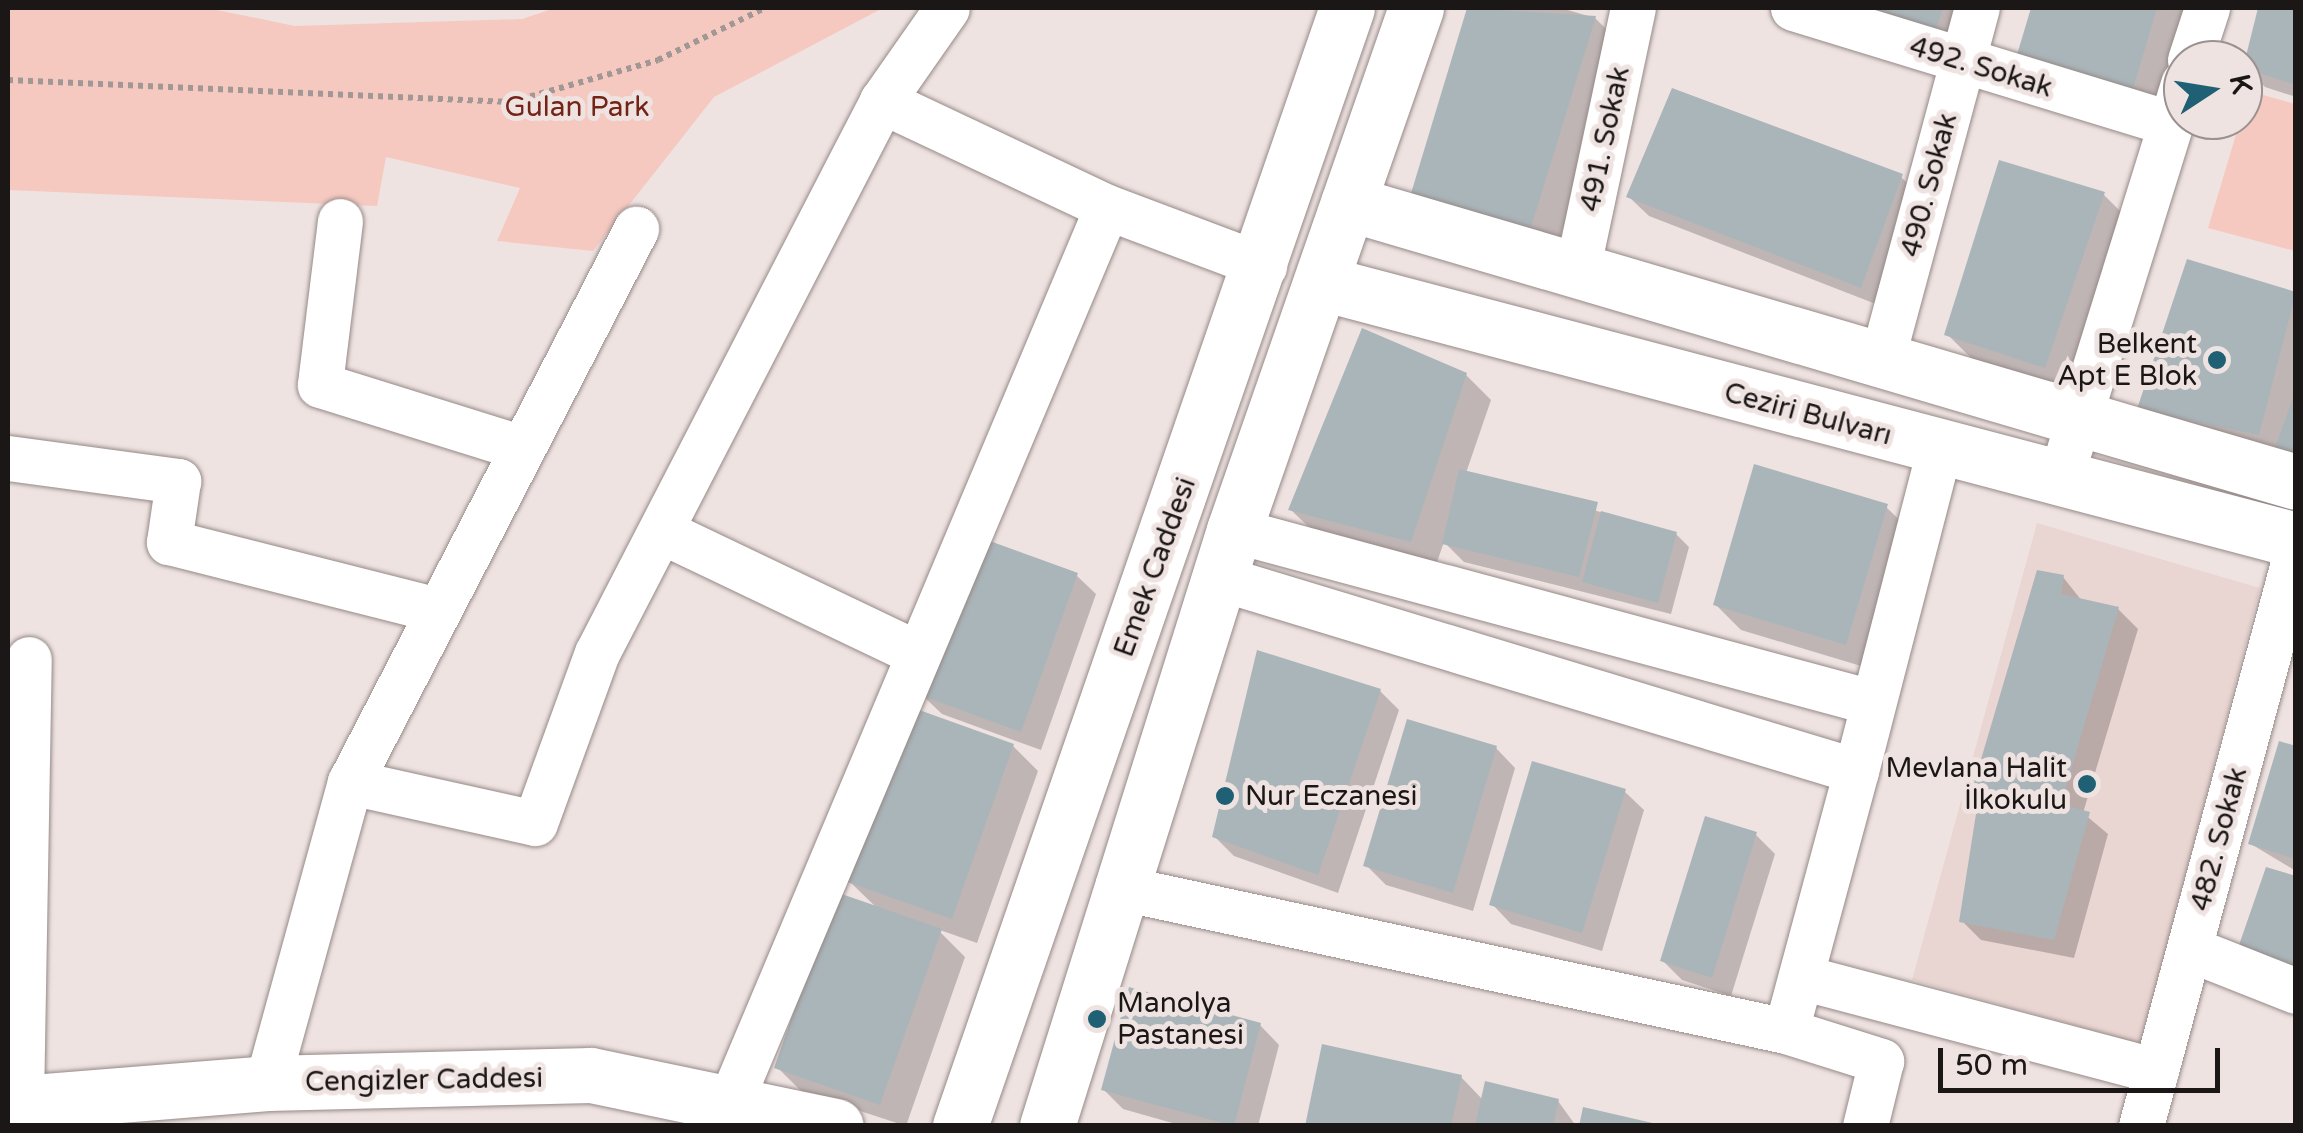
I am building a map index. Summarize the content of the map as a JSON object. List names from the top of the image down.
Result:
{
  "streets": {
    "street": [
      "492. Sokak",
      "491. Sokak",
      "490. Sokak",
      "Ceziri Bulvarı",
      "Emek Caddesi",
      "482. Sokak",
      "Cengizler Caddesi"
    ]
  },
  "crossings": [
    ["492. Sokak", "490. Sokak"]
  ],
  "parks": ["Gulan Park"],
  "places": [
    "Belkent Apt E Blok",
    "Mevlana Halit İlkokulu",
    "Nur Eczanesi",
    "Manolya Pastanesi"
  ],
  "scale_bar": "50 m",
  "north": "right"
}
